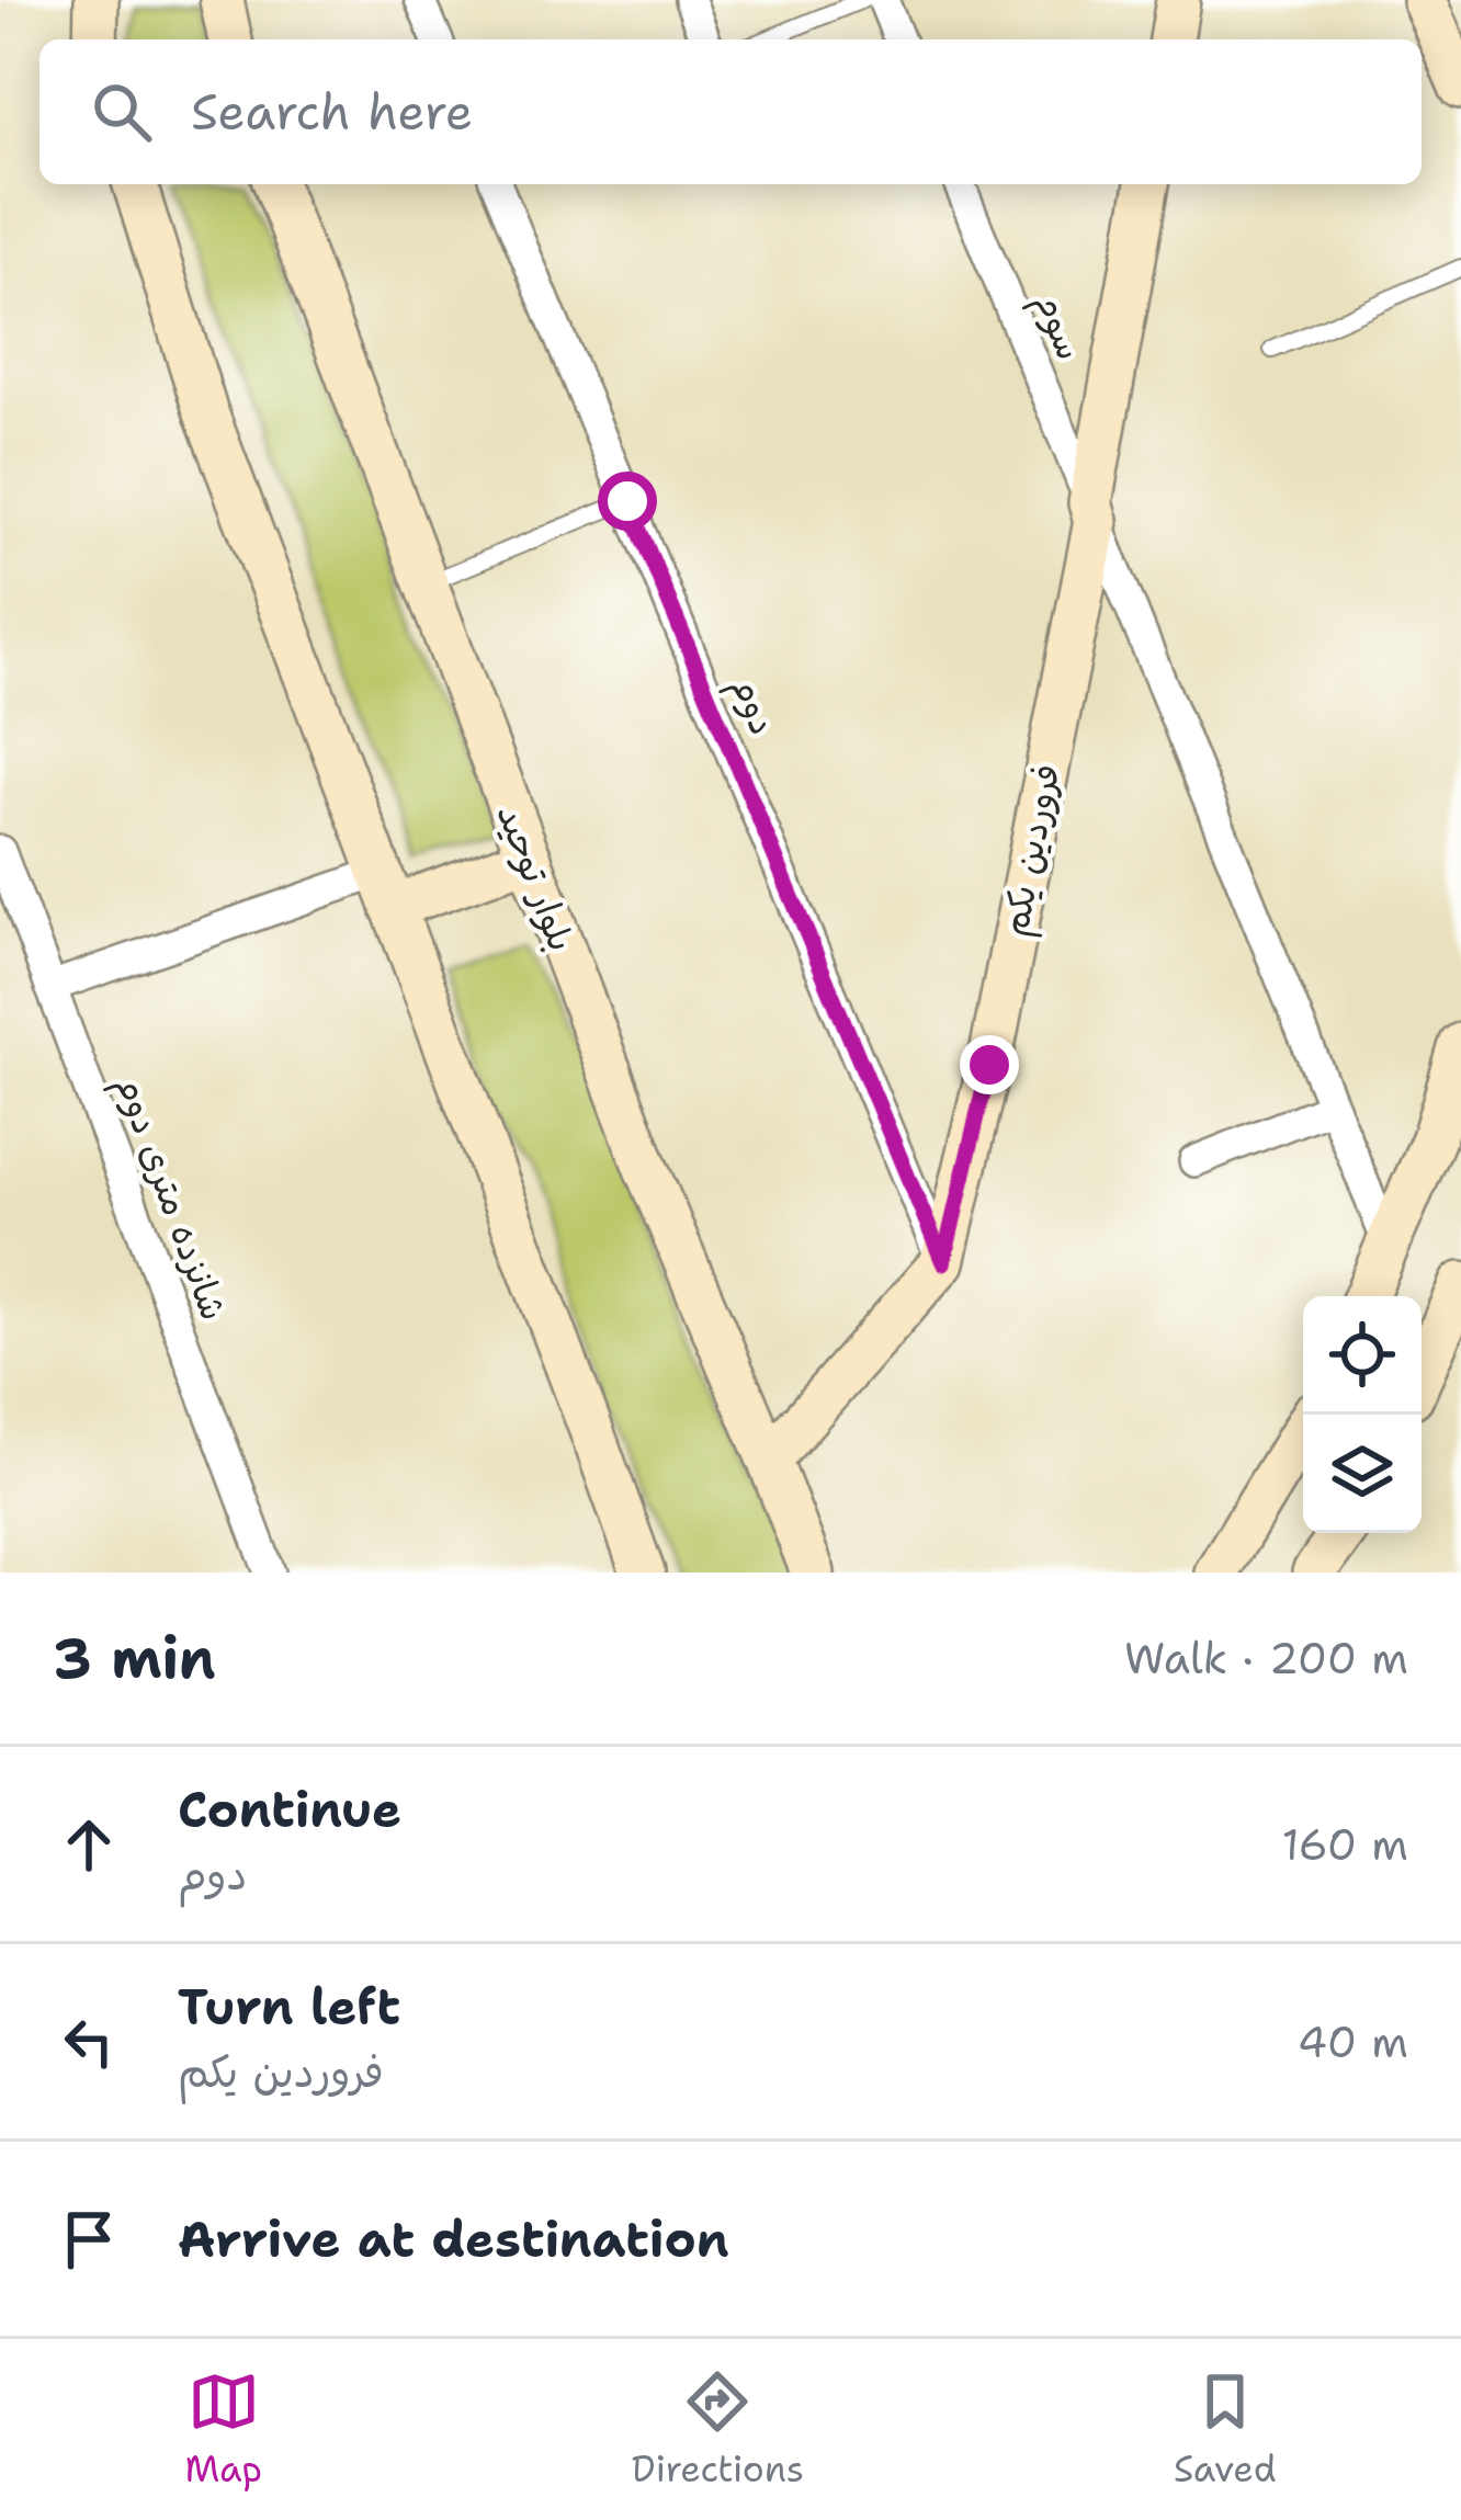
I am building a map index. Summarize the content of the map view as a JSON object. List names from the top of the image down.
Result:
{
  "streets": {
    "main road": ["فروردین یکم", "بلوار توحید"],
    "street": ["سوم", "دوم", "شانزده متری دوم"]
  },
  "crossings": [
    ["سوم", "فروردین یکم"],
    ["دوم", "فروردین یکم"],
    ["فروردین یکم", "بلوار توحید"]
  ],
  "page": {
    "search": "Search here",
    "heading": ["3 min", "Walk · 200 m"],
    "list": [
      ["Continue", "دوم", "160 m"],
      ["Turn left", "فروردین یکم", "40 m"],
      "Arrive at destination"
    ],
    "nav": ["Map", "Directions", "Saved"]
  }
}
